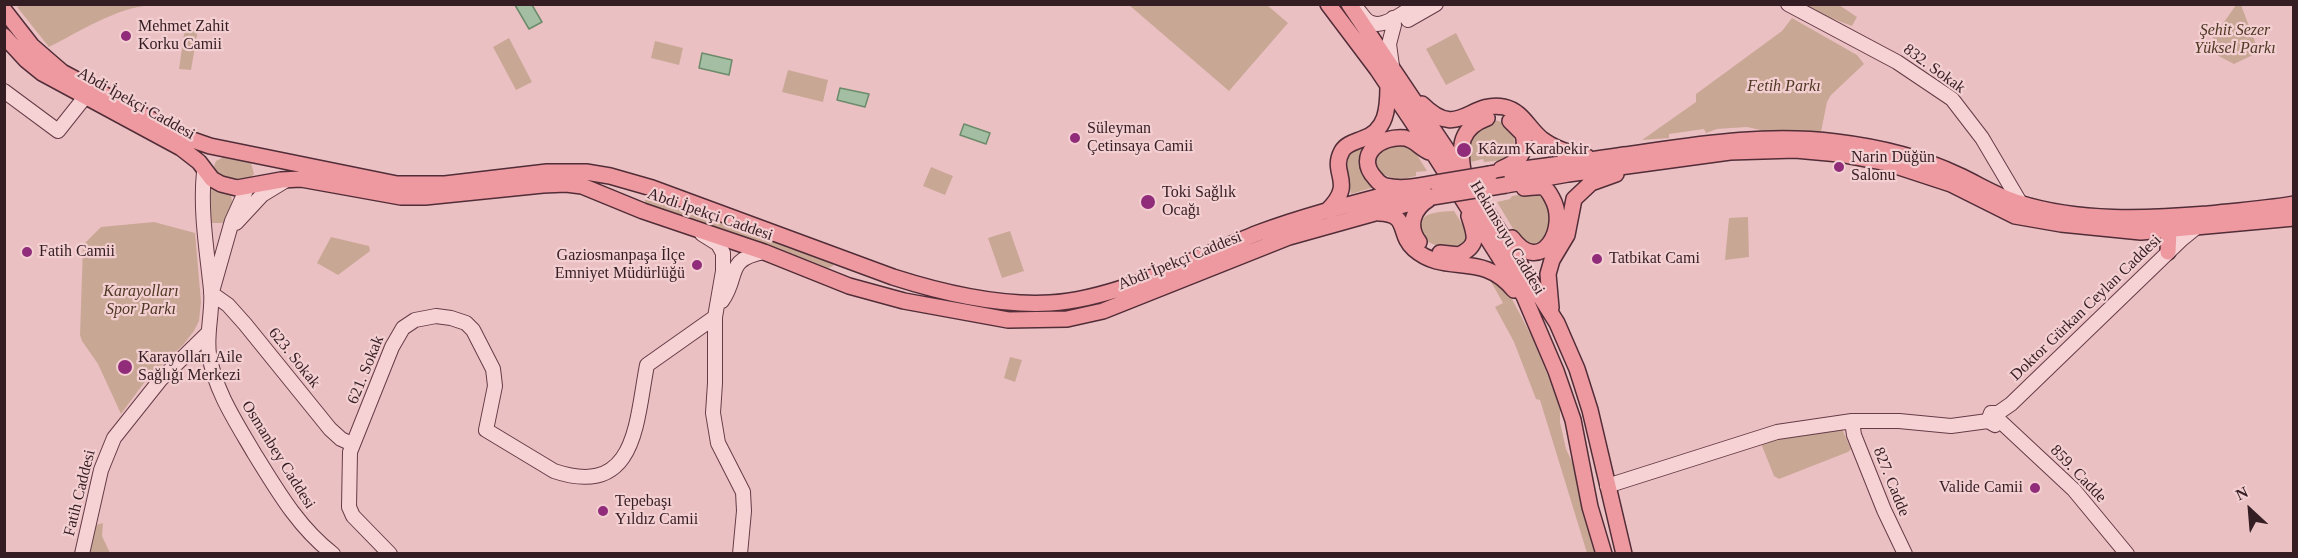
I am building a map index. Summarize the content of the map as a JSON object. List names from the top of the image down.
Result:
{
  "streets": {
    "main road": [
      "832. Sokak",
      "Abdi İpekçi Caddesi",
      "Hekimsuyu Caddesi",
      "Doktor Gürkan Ceylan Caddesi",
      "623. Sokak",
      "621. Sokak",
      "Osmanbey Caddesi",
      "859. Cadde",
      "827. Cadde",
      "Fatih Caddesi"
    ]
  },
  "crossings": [
    ["Abdi İpekçi Caddesi", "Osmanbey Caddesi"],
    ["Doktor Gürkan Ceylan Caddesi", "859. Cadde"],
    ["623. Sokak", "621. Sokak"],
    ["623. Sokak", "Osmanbey Caddesi"],
    ["Osmanbey Caddesi", "Fatih Caddesi"]
  ],
  "parks": ["Şehit Sezer Yüksel Parkı", "Fetih Parkı", "Karayolları Spor Parkı"],
  "places": [
    "Mehmet Zahit Korku Camii",
    "Süleyman Çetinsaya Camii",
    "Kâzım Karabekir",
    "Narin Düğün Salonu",
    "Toki Sağlık Ocağı",
    "Fatih Camii",
    "Tatbikat Cami",
    "Gaziosmanpaşa İlçe Emniyet Müdürlüğü",
    "Karayolları Aile Sağlığı Merkezi",
    "Valide Camii",
    "Tepebaşı Yıldız Camii"
  ],
  "north": "top left"
}
